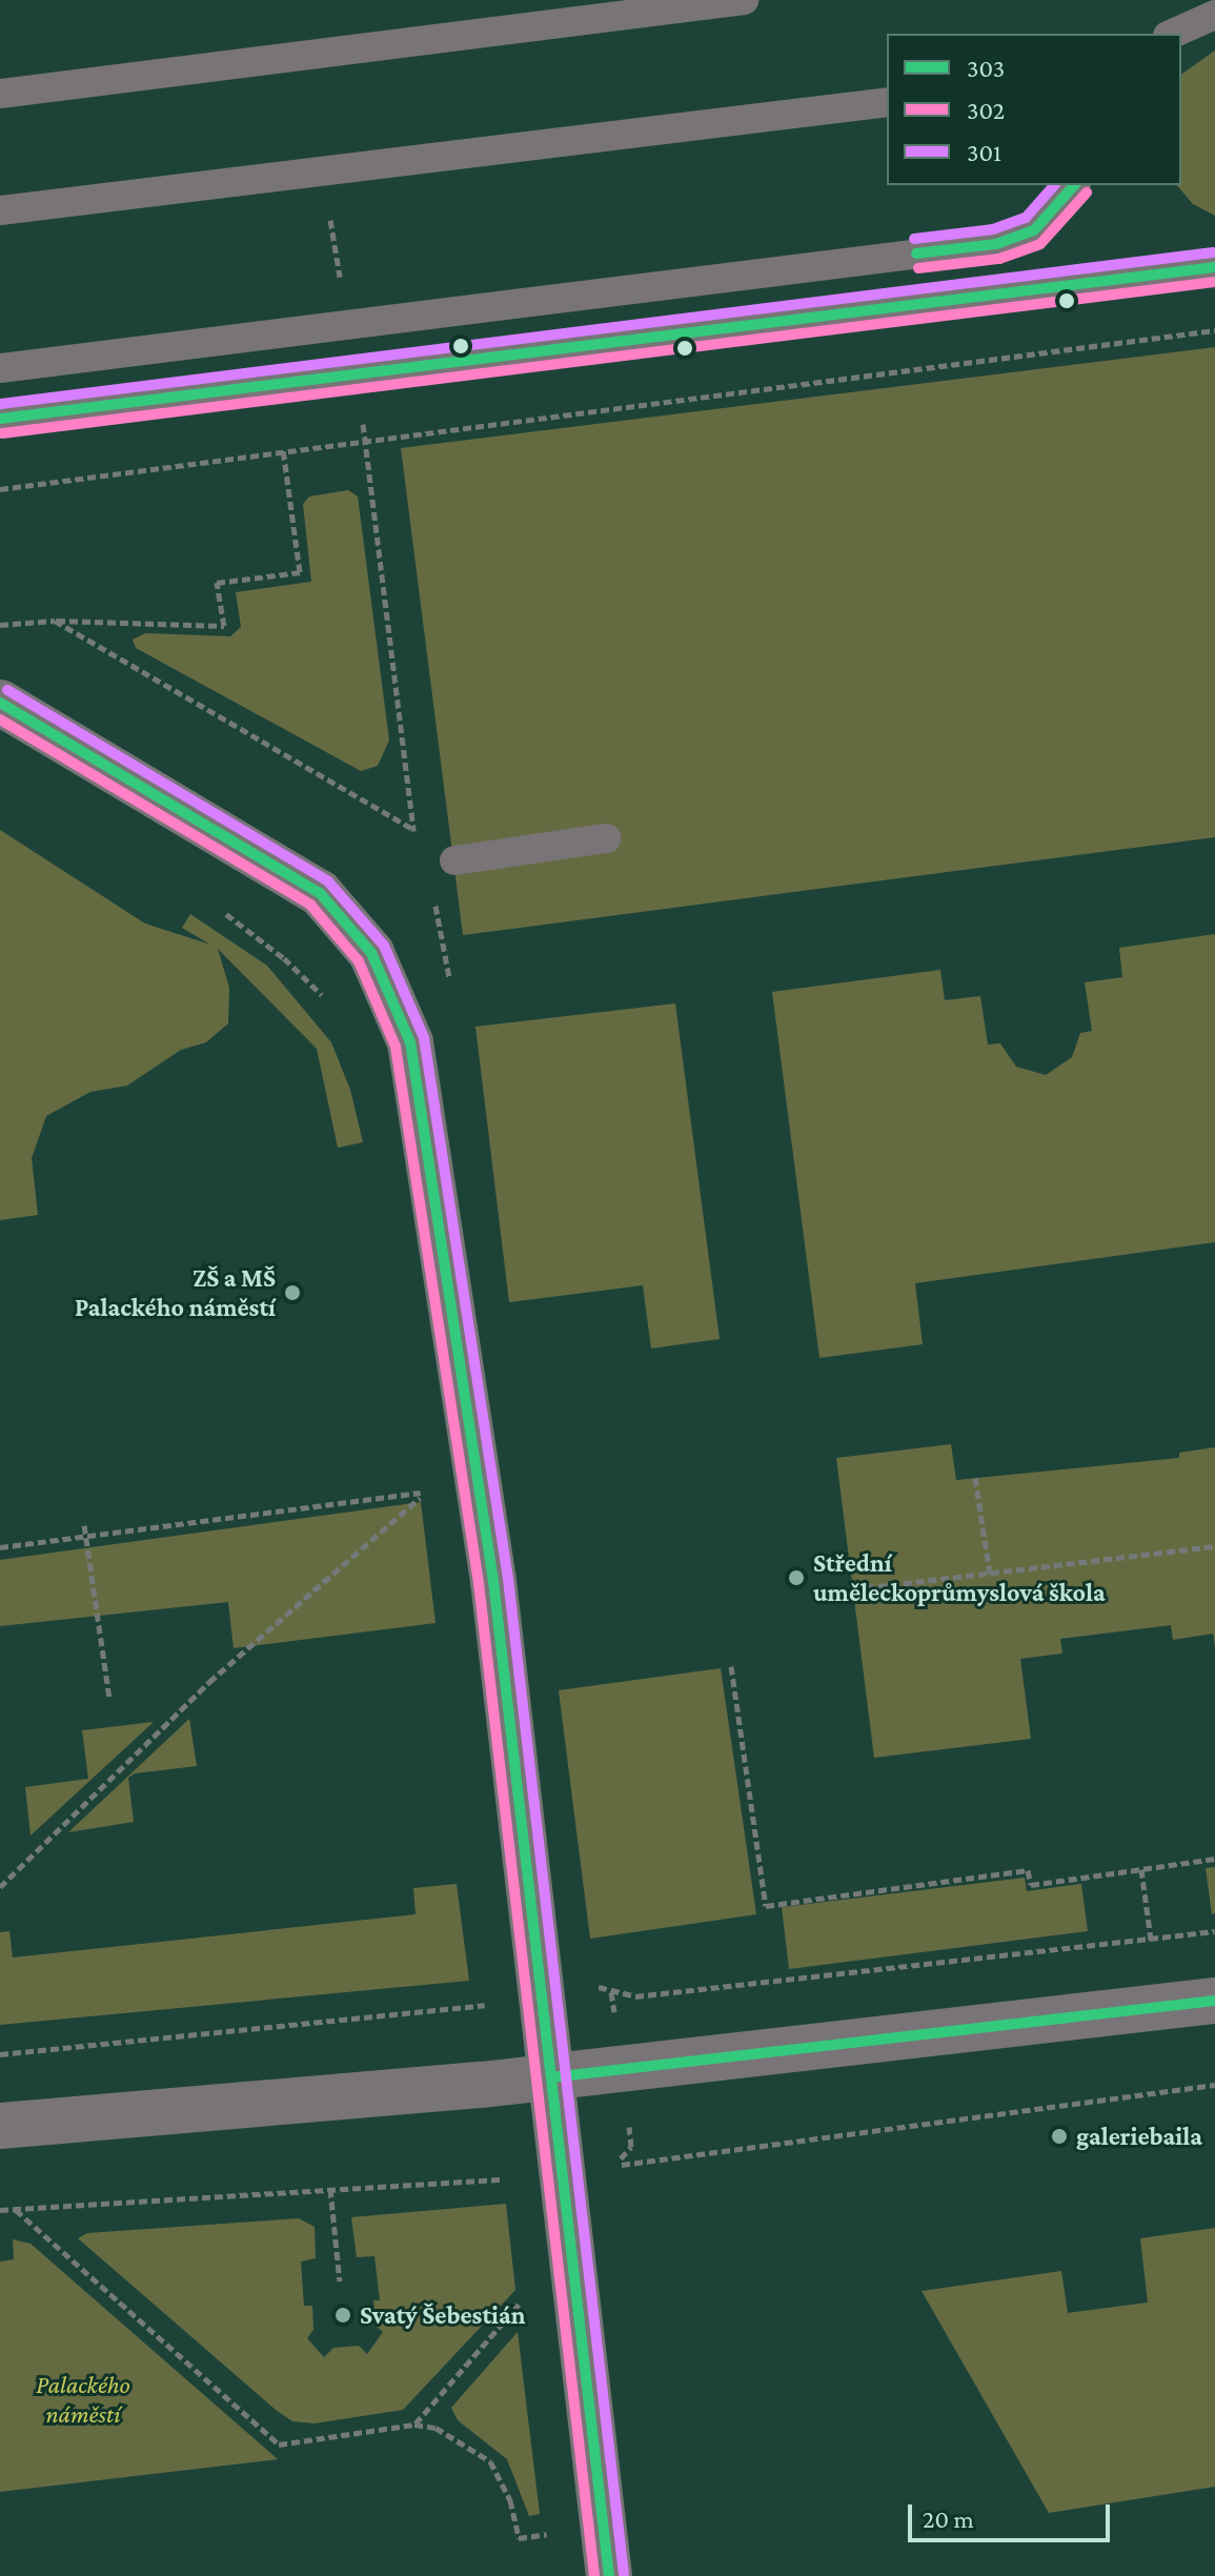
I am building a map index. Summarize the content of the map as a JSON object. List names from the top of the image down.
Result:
{
  "parks": ["Palackého náměstí"],
  "places": [
    "ZŠ a MŠ Palackého náměstí",
    "Střední uměleckoprůmyslová škola",
    "galeriebaila",
    "Svatý Šebestián"
  ],
  "lines": ["transit line 303", "transit line 301", "transit line 302"],
  "legend": ["303", "302", "301"],
  "scale_bar": "20 m"
}
